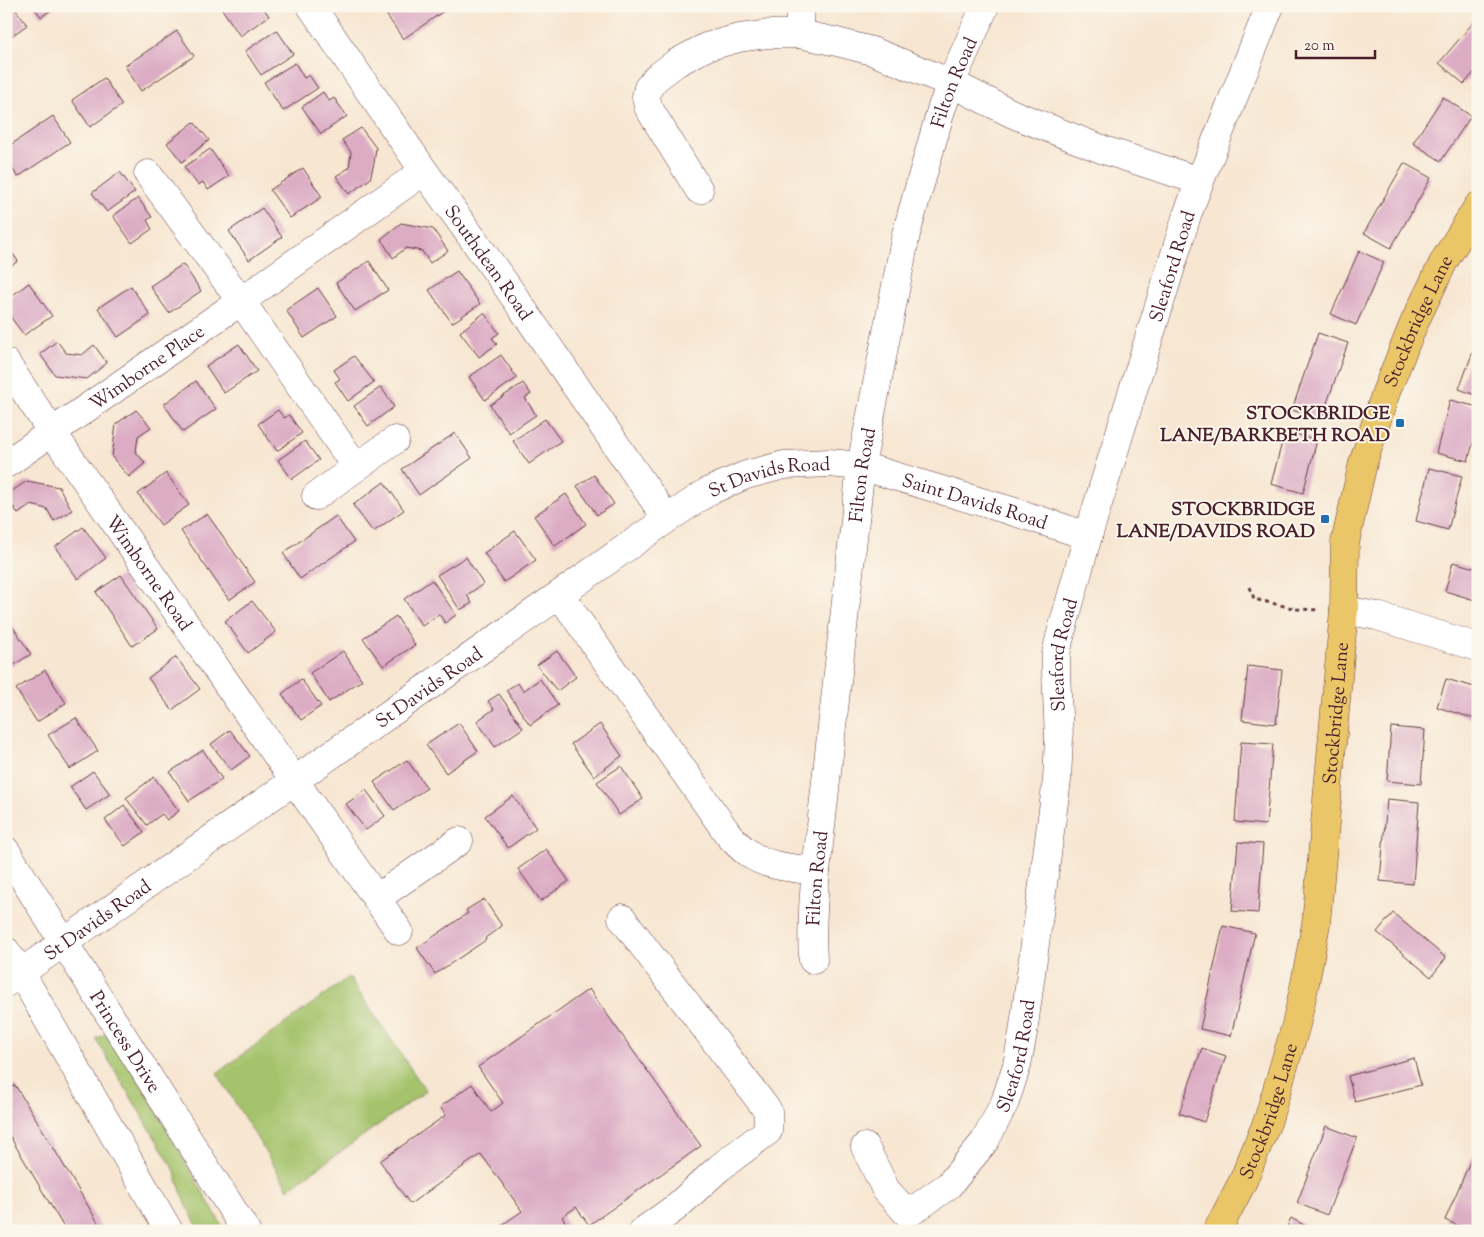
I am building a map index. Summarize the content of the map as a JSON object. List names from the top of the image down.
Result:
{
  "streets": {
    "main road": ["Stockbridge Lane"],
    "street": [
      "Filton Road",
      "Southdean Road",
      "Sleaford Road",
      "Wimborne Place",
      "St Davids Road",
      "Saint Davids Road",
      "Wimborne Road",
      "Princess Drive"
    ]
  },
  "crossings": [
    ["Filton Road", "St Davids Road"],
    ["Filton Road", "Saint Davids Road"],
    ["Southdean Road", "Wimborne Place"],
    ["Southdean Road", "St Davids Road"],
    ["Sleaford Road", "Saint Davids Road"],
    ["Wimborne Place", "Wimborne Road"],
    ["St Davids Road", "Saint Davids Road"],
    ["St Davids Road", "Wimborne Road"],
    ["St Davids Road", "Princess Drive"]
  ],
  "places": {
    "transit": ["STOCKBRIDGE LANE/BARKBETH ROAD", "STOCKBRIDGE LANE/DAVIDS ROAD"]
  },
  "scale_bar": "20 m"
}
